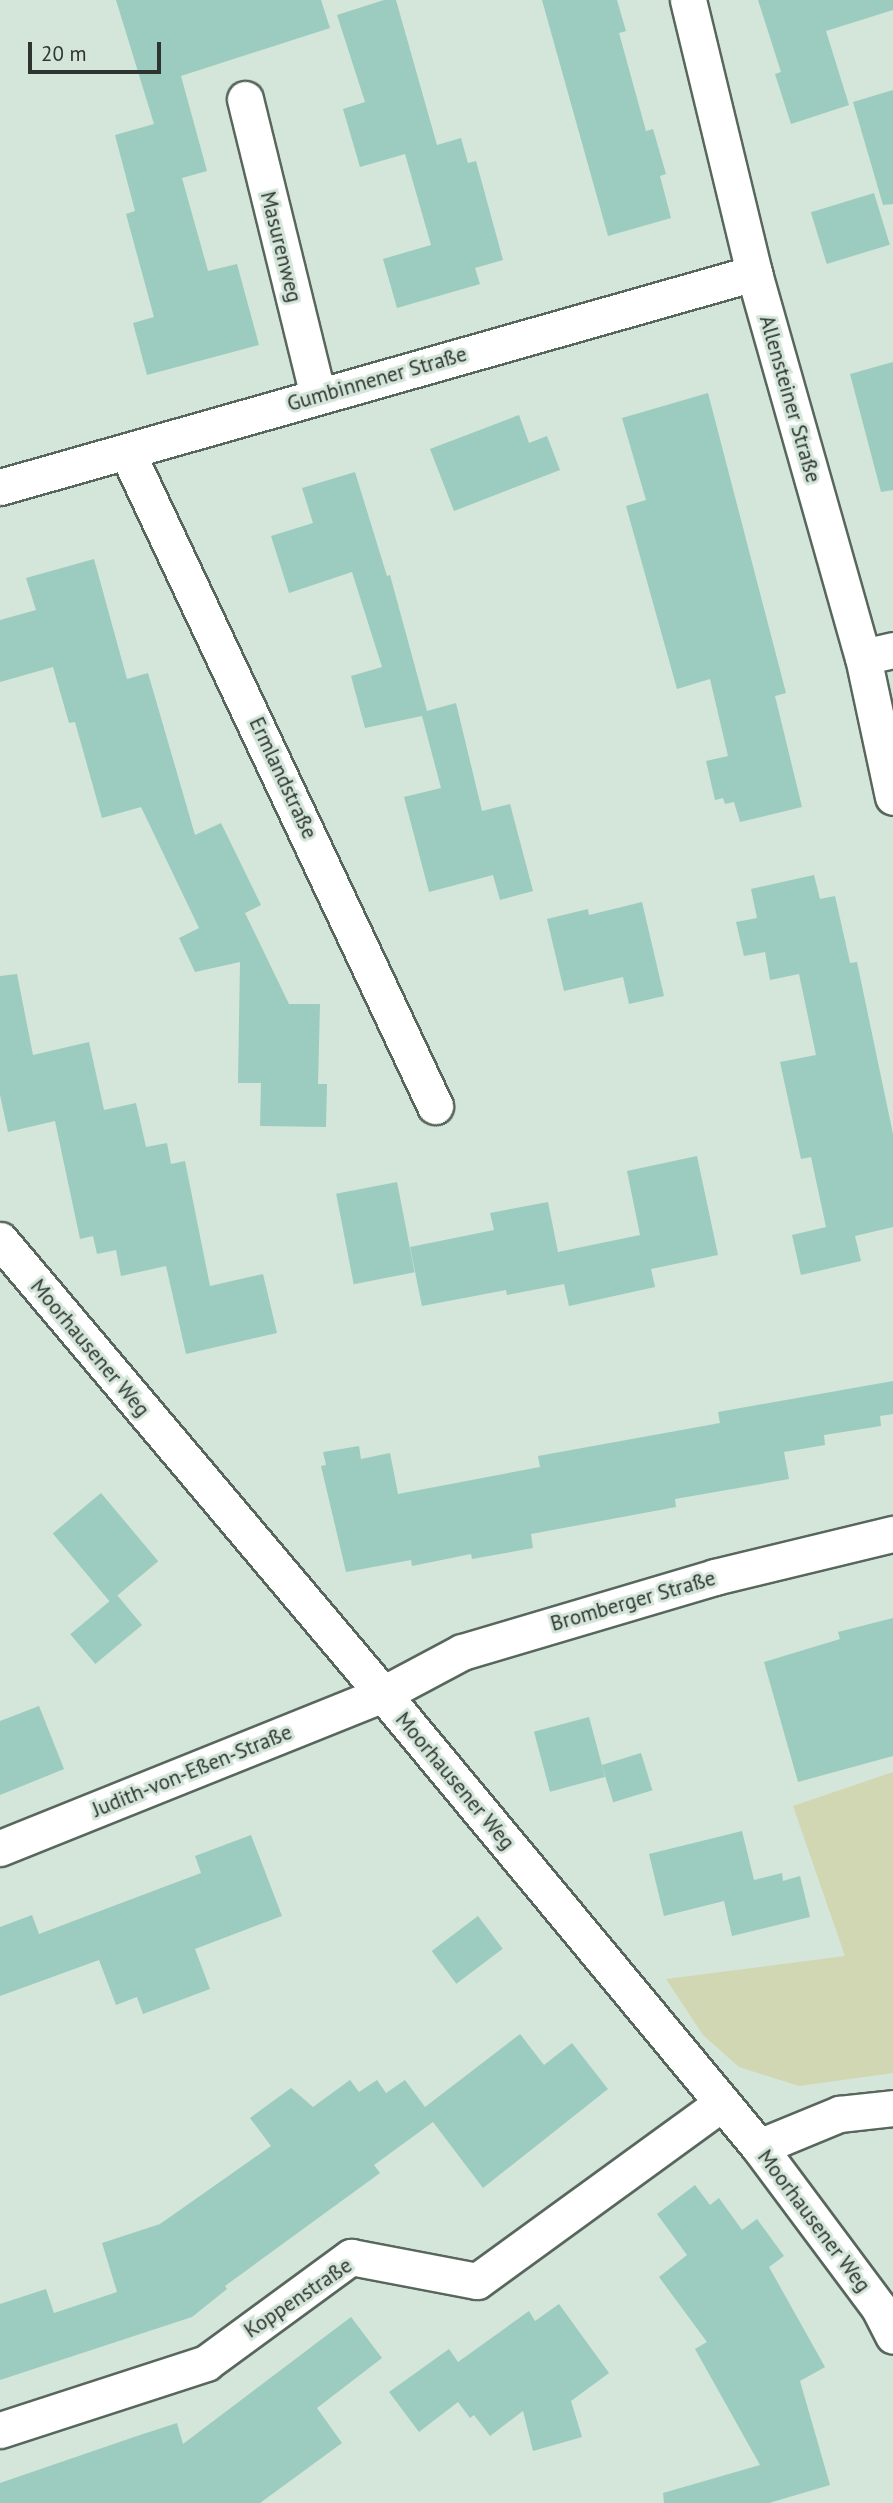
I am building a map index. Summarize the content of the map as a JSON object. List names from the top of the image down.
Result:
{
  "streets": {
    "street": [
      "Masurenweg",
      "Gumbinnener Straße",
      "Allensteiner Straße",
      "Ermlandstraße",
      "Moorhausener Weg",
      "Bromberger Straße",
      "Judith-von-Eßen-Straße",
      "Koppenstraße"
    ]
  },
  "crossings": [
    ["Masurenweg", "Gumbinnener Straße"],
    ["Gumbinnener Straße", "Allensteiner Straße"],
    ["Gumbinnener Straße", "Ermlandstraße"],
    ["Moorhausener Weg", "Bromberger Straße"],
    ["Moorhausener Weg", "Judith-von-Eßen-Straße"],
    ["Moorhausener Weg", "Koppenstraße"],
    ["Bromberger Straße", "Judith-von-Eßen-Straße"]
  ],
  "scale_bar": "20 m"
}
